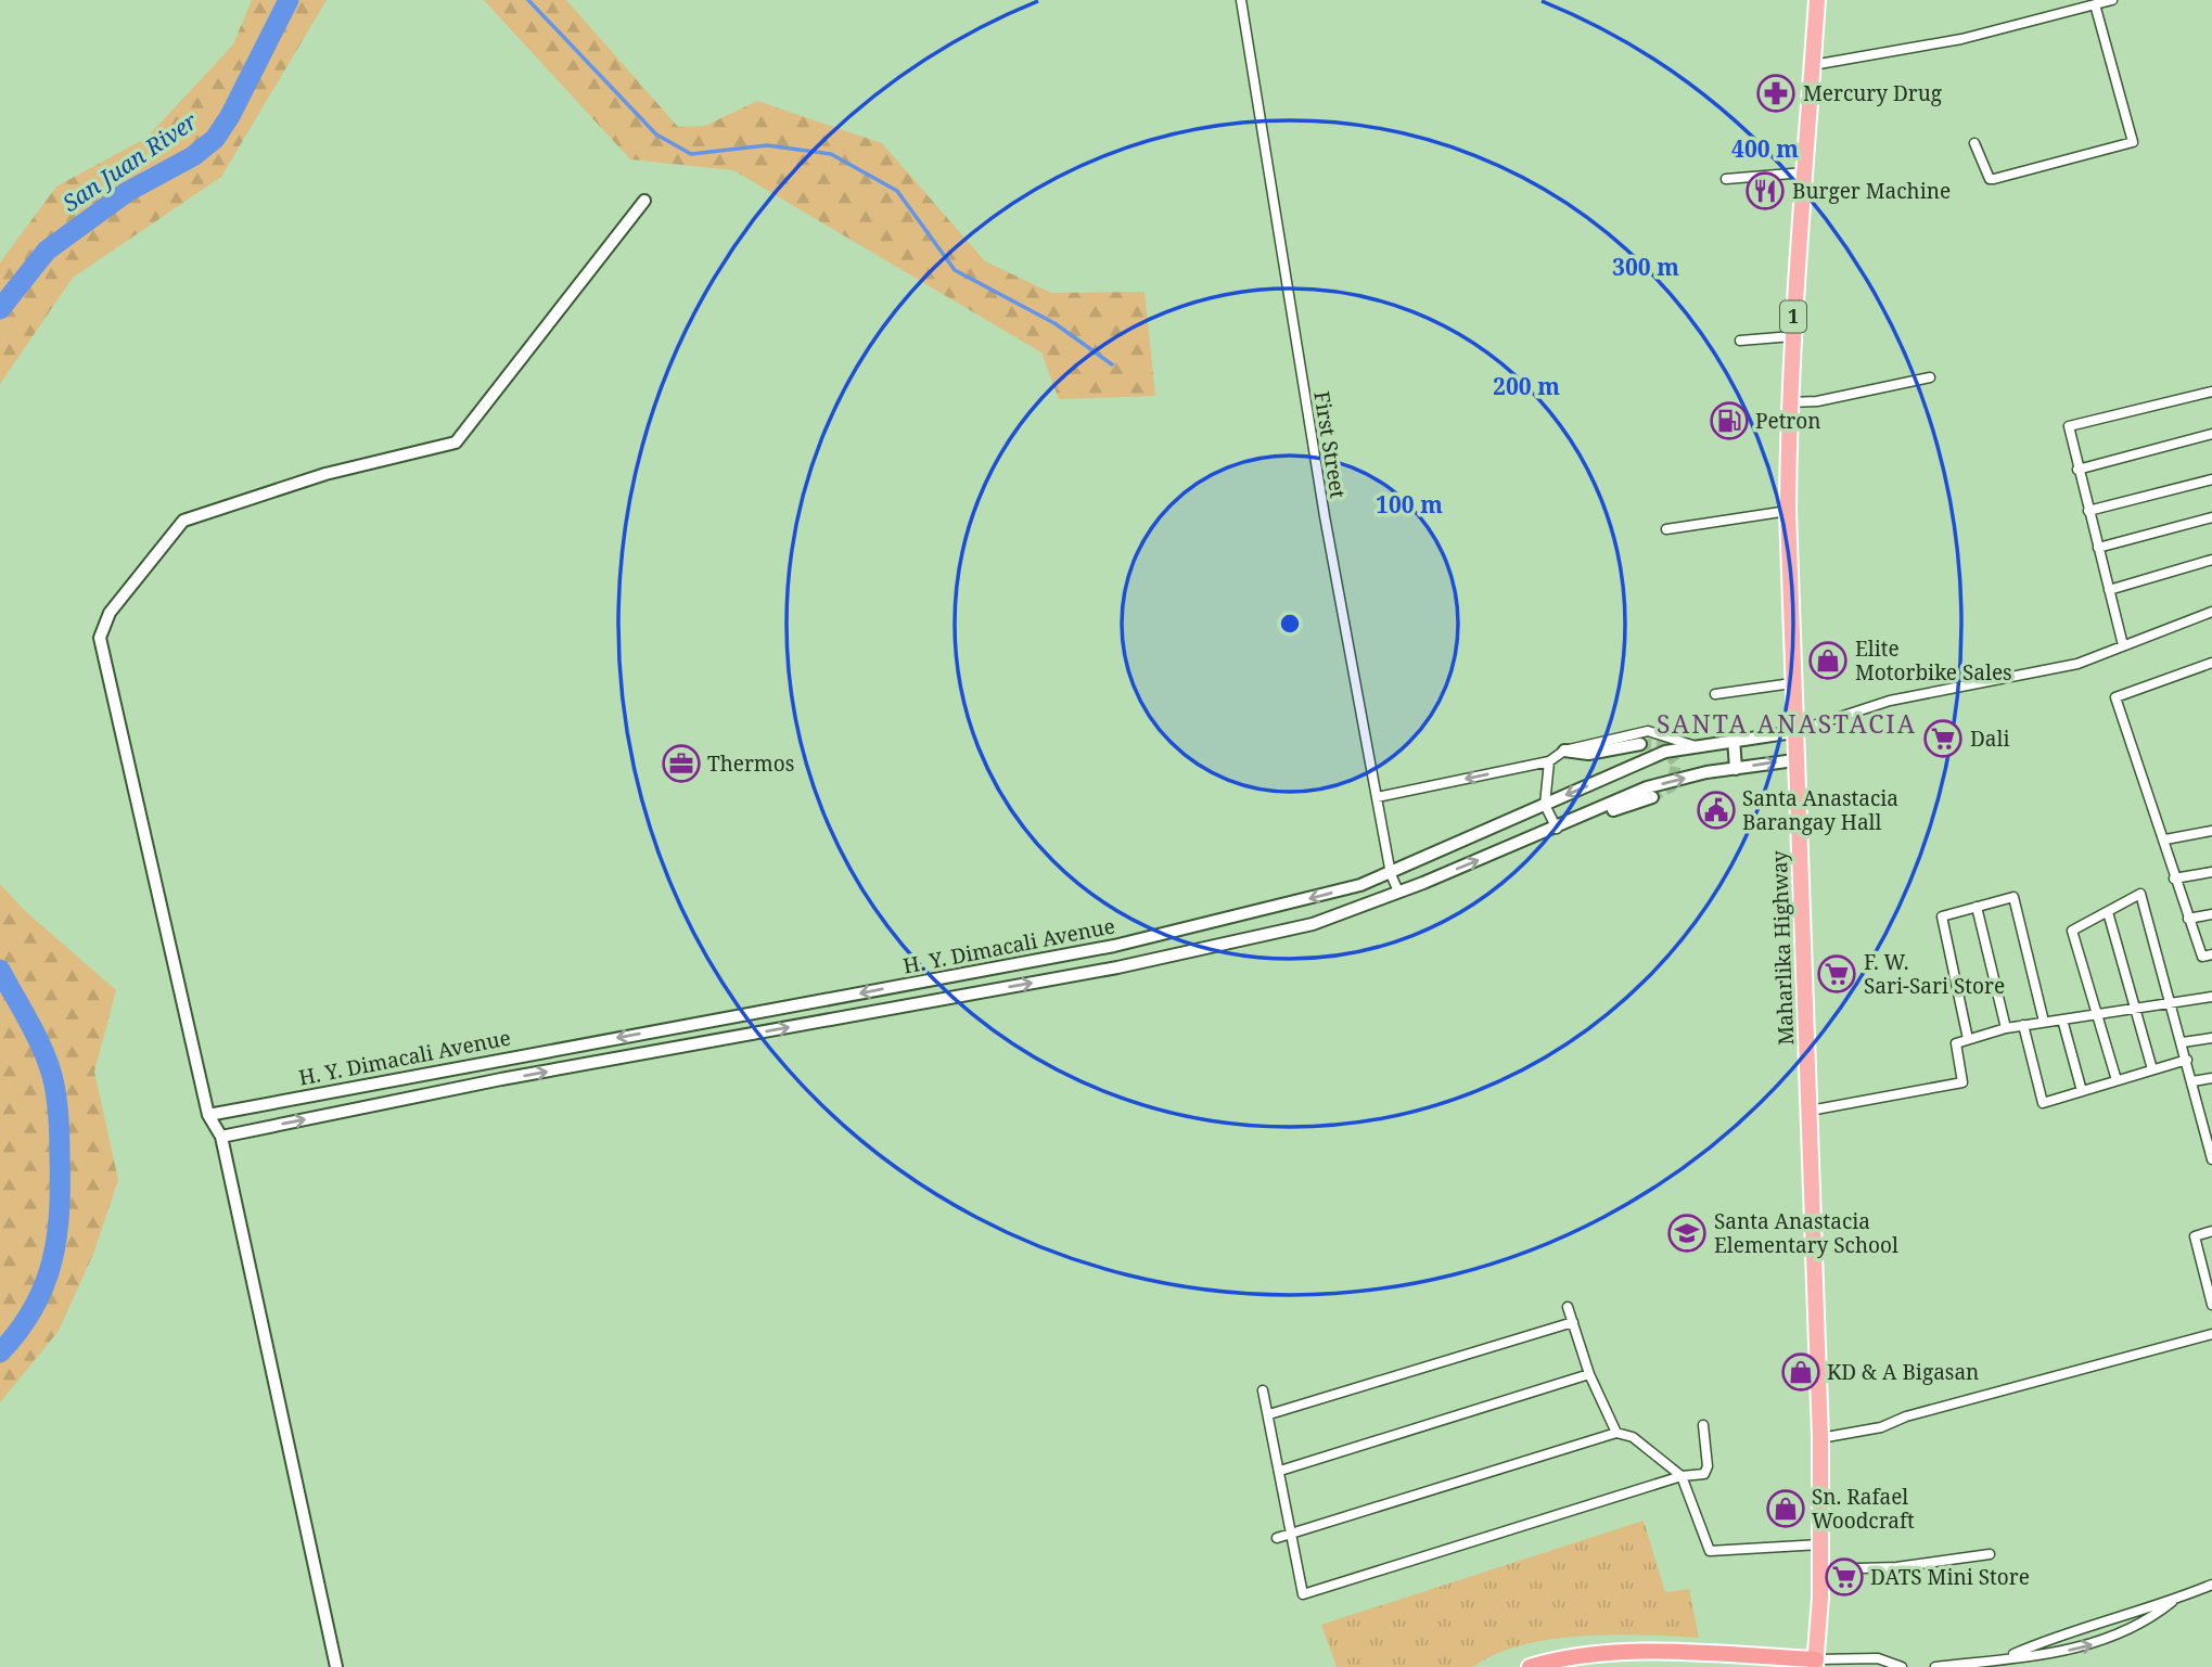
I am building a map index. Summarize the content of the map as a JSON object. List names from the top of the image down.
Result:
{
  "streets": {
    "highway": ["1", "Maharlika Highway"],
    "street": ["First Street", "H. Y. Dimacali Avenue"]
  },
  "crossings": [
    ["First Street", "H. Y. Dimacali Avenue"],
    ["H. Y. Dimacali Avenue", "Maharlika Highway"]
  ],
  "districts": ["SANTA ANASTACIA"],
  "water": ["San Juan River"],
  "places": {
    "pharmacy": ["Mercury Drug"],
    "restaurant": ["Burger Machine"],
    "fuel station": ["Petron"],
    "shop": ["Elite Motorbike Sales", "KD & A Bigasan", "Sn. Rafael Woodcraft"],
    "supermarket": ["Dali", "F. W. Sari-Sari Store", "DATS Mini Store"],
    "office": ["Thermos"],
    "public building": ["Santa Anastacia Barangay Hall"],
    "school or university": ["Santa Anastacia Elementary School"]
  },
  "rings": [
    "400 m",
    "300 m",
    "200 m",
    "100 m"
  ]
}
